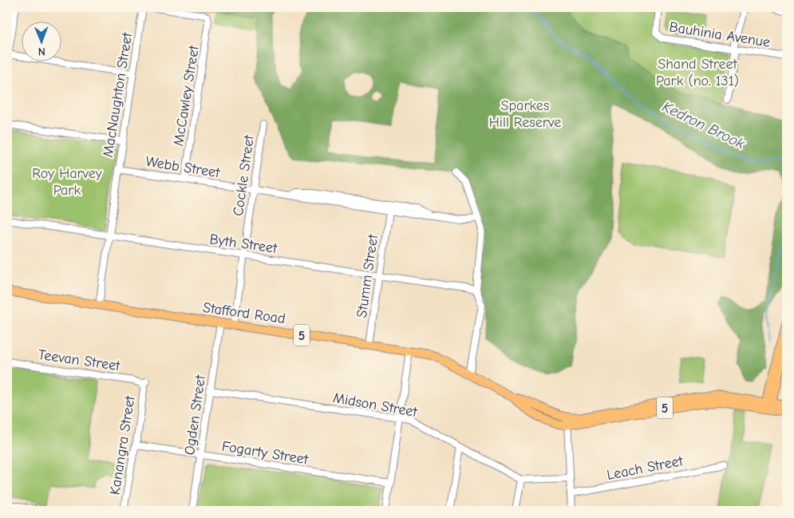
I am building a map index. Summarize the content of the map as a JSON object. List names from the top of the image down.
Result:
{
  "streets": {
    "highway": ["Stafford Road", "5"],
    "street": [
      "Bauhinia Avenue",
      "MacNaughton Street",
      "McCawley Street",
      "Webb Street",
      "Cockle Street",
      "Byth Street",
      "Stumm Street",
      "Teevan Street",
      "Midson Street",
      "Ogden Street",
      "Kanangra Street",
      "Fogarty Street",
      "Leach Street"
    ]
  },
  "crossings": [
    ["MacNaughton Street", "Webb Street"],
    ["MacNaughton Street", "Byth Street"],
    ["MacNaughton Street", "Stafford Road"],
    ["McCawley Street", "Webb Street"],
    ["Webb Street", "Cockle Street"],
    ["Webb Street", "Stumm Street"],
    ["Cockle Street", "Byth Street"],
    ["Cockle Street", "Stafford Road"],
    ["Byth Street", "Stumm Street"],
    ["Stumm Street", "Stafford Road"],
    ["Stafford Road", "Ogden Street"],
    ["Teevan Street", "Kanangra Street"],
    ["Midson Street", "Ogden Street"],
    ["Ogden Street", "Fogarty Street"],
    ["Kanangra Street", "Fogarty Street"]
  ],
  "water": ["Kedron Brook"],
  "parks": ["Shand Street Park (no. 131)", "Sparkes Hill Reserve", "Roy Harvey Park"],
  "north": "bottom"
}
